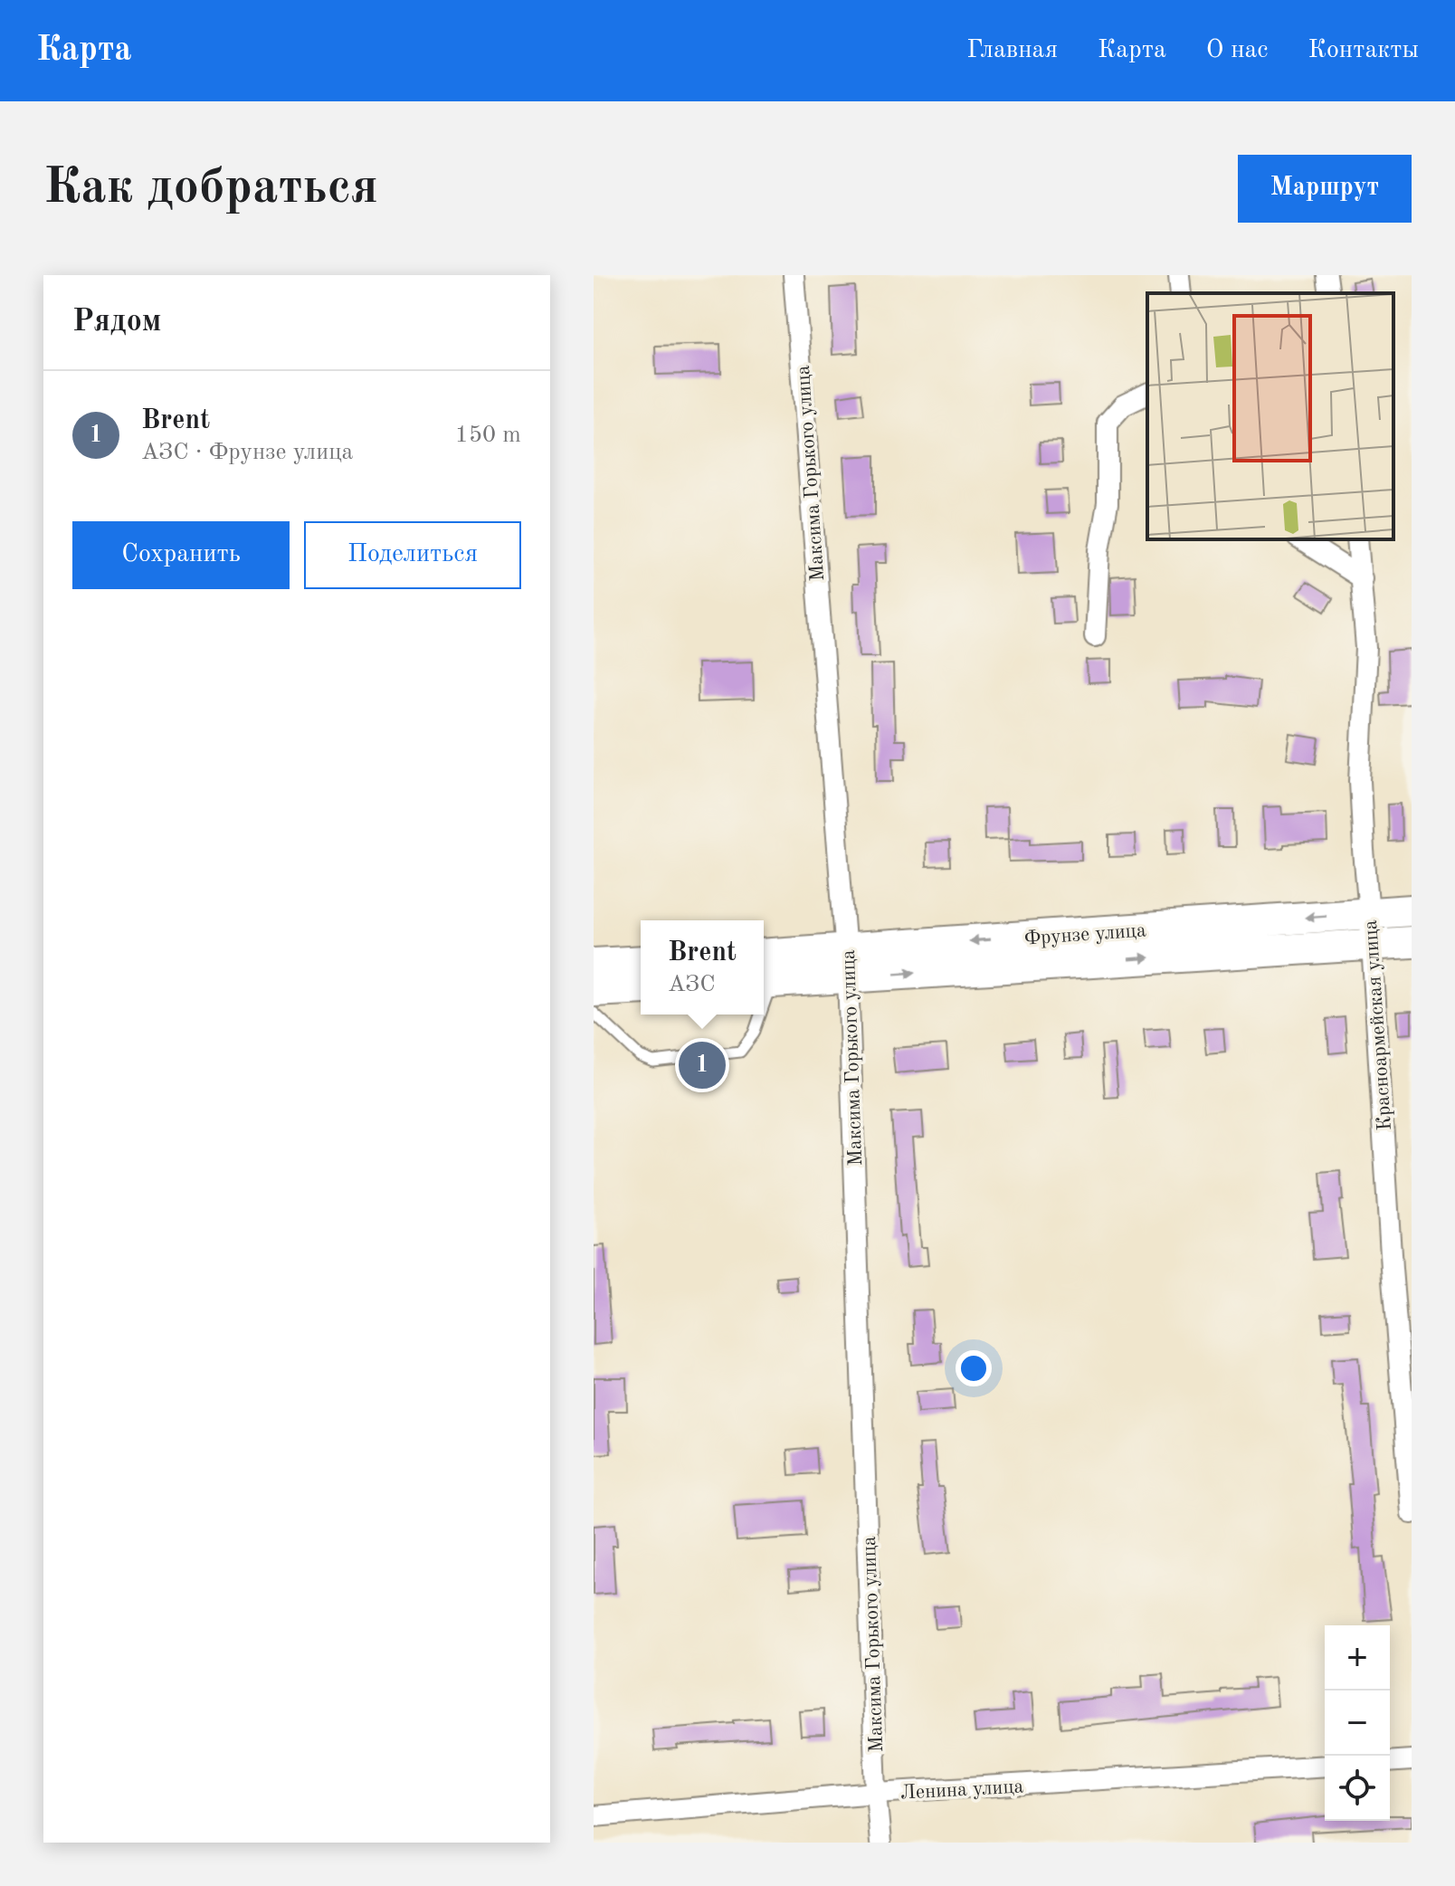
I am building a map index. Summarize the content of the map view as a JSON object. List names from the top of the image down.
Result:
{
  "streets": {
    "main road": ["Фрунзе улица"],
    "street": ["Максима Горького улица", "Красноармейская улица", "Ленина улица"]
  },
  "crossings": [
    ["Максима Горького улица", "Фрунзе улица"],
    ["Максима Горького улица", "Ленина улица"],
    ["Фрунзе улица", "Красноармейская улица"]
  ],
  "page": {
    "header": "Карта",
    "nav": [
      "Главная",
      "Карта",
      "О нас",
      "Контакты"
    ],
    "buttons": [
      "Маршрут",
      ["Сохранить", "Поделиться"]
    ],
    "title": "Как добраться",
    "heading": "Рядом",
    "list": [
      {
        "mark": "1",
        "name": "Brent",
        "note": "АЗС · Фрунзе улица",
        "value": "150 m"
      }
    ],
    "popup": ["Brent", "АЗС"],
    "pins": "1",
    "map_buttons": ["+", "−"]
  }
}
